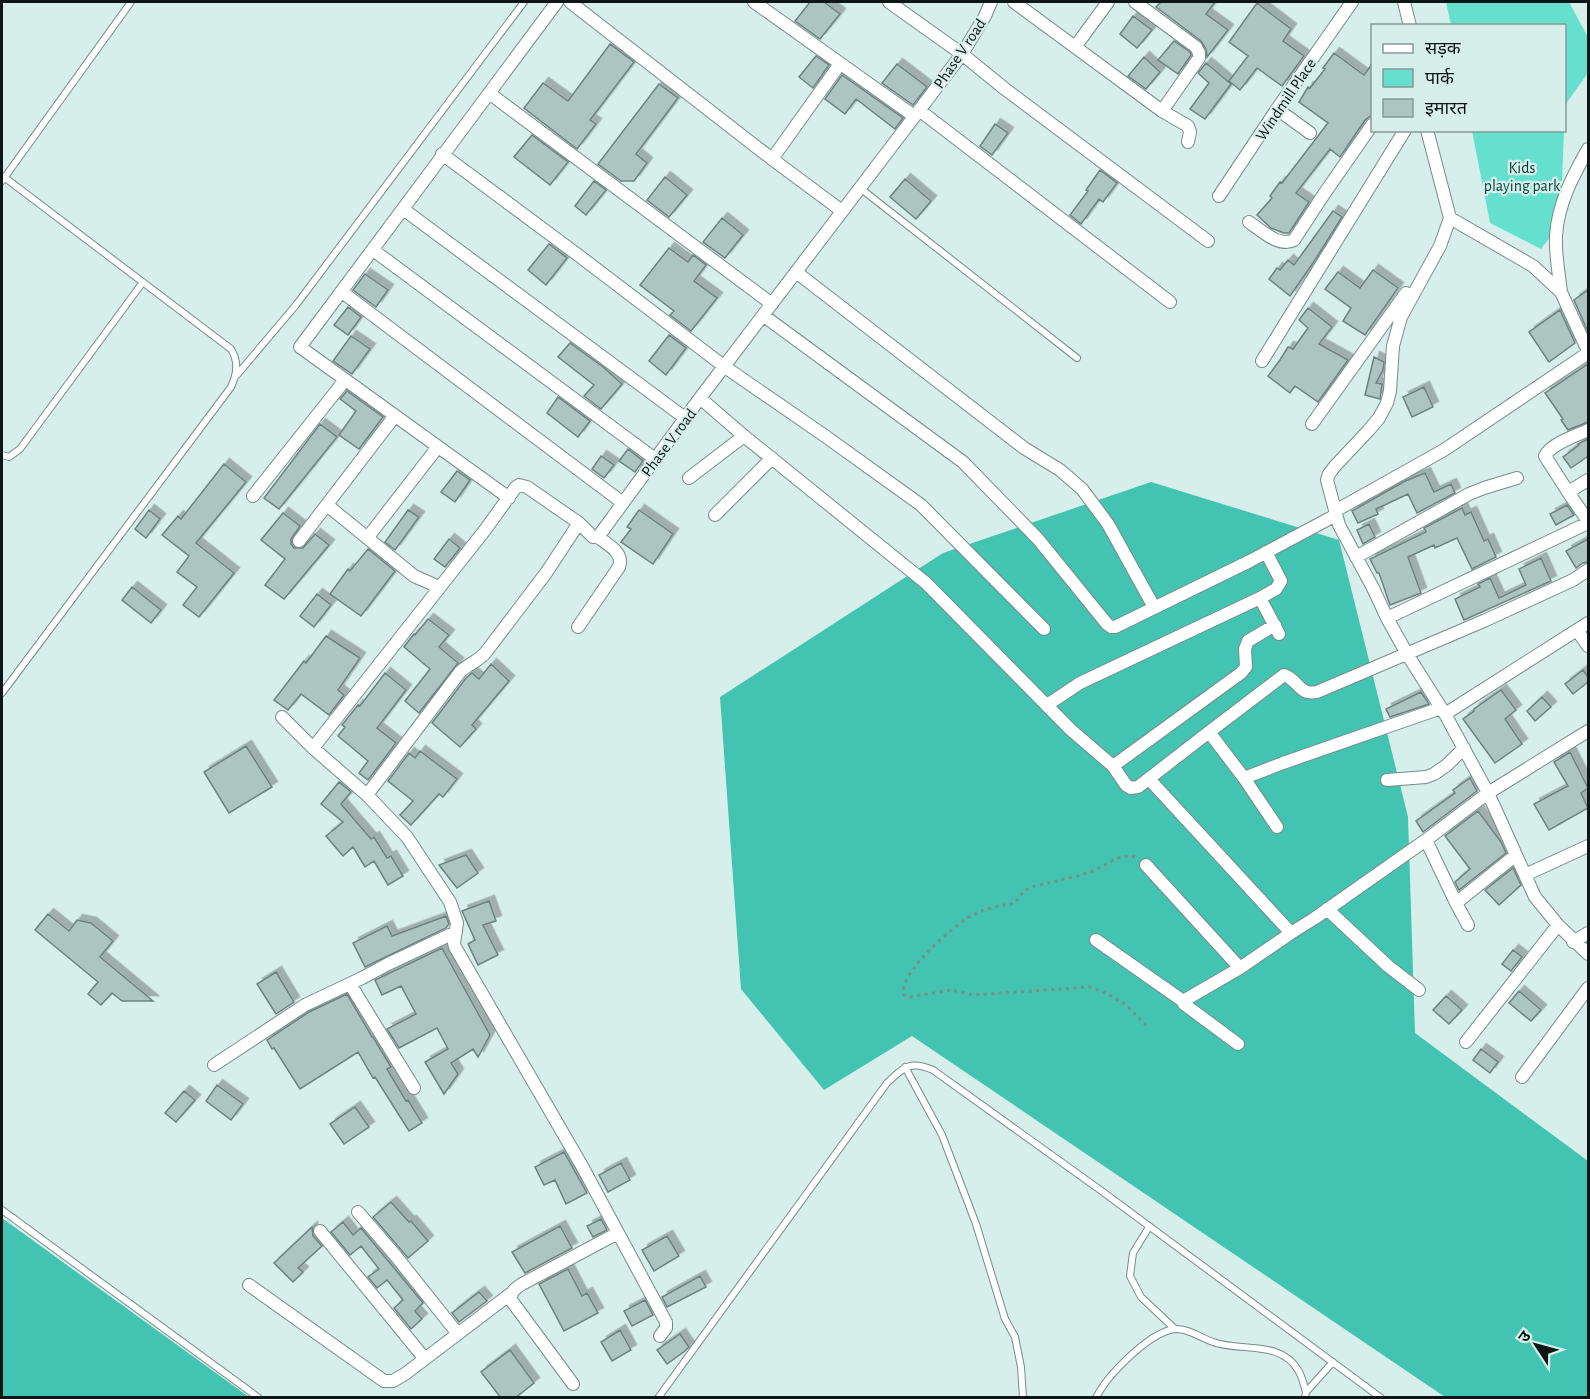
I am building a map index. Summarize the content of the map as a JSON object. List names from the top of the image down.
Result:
{
  "streets": {
    "street": ["Phase V road", "Windmill Place"]
  },
  "parks": ["Kids playing park"],
  "legend": ["सड़क", "पार्क", "इमारत"],
  "north": "top left"
}
